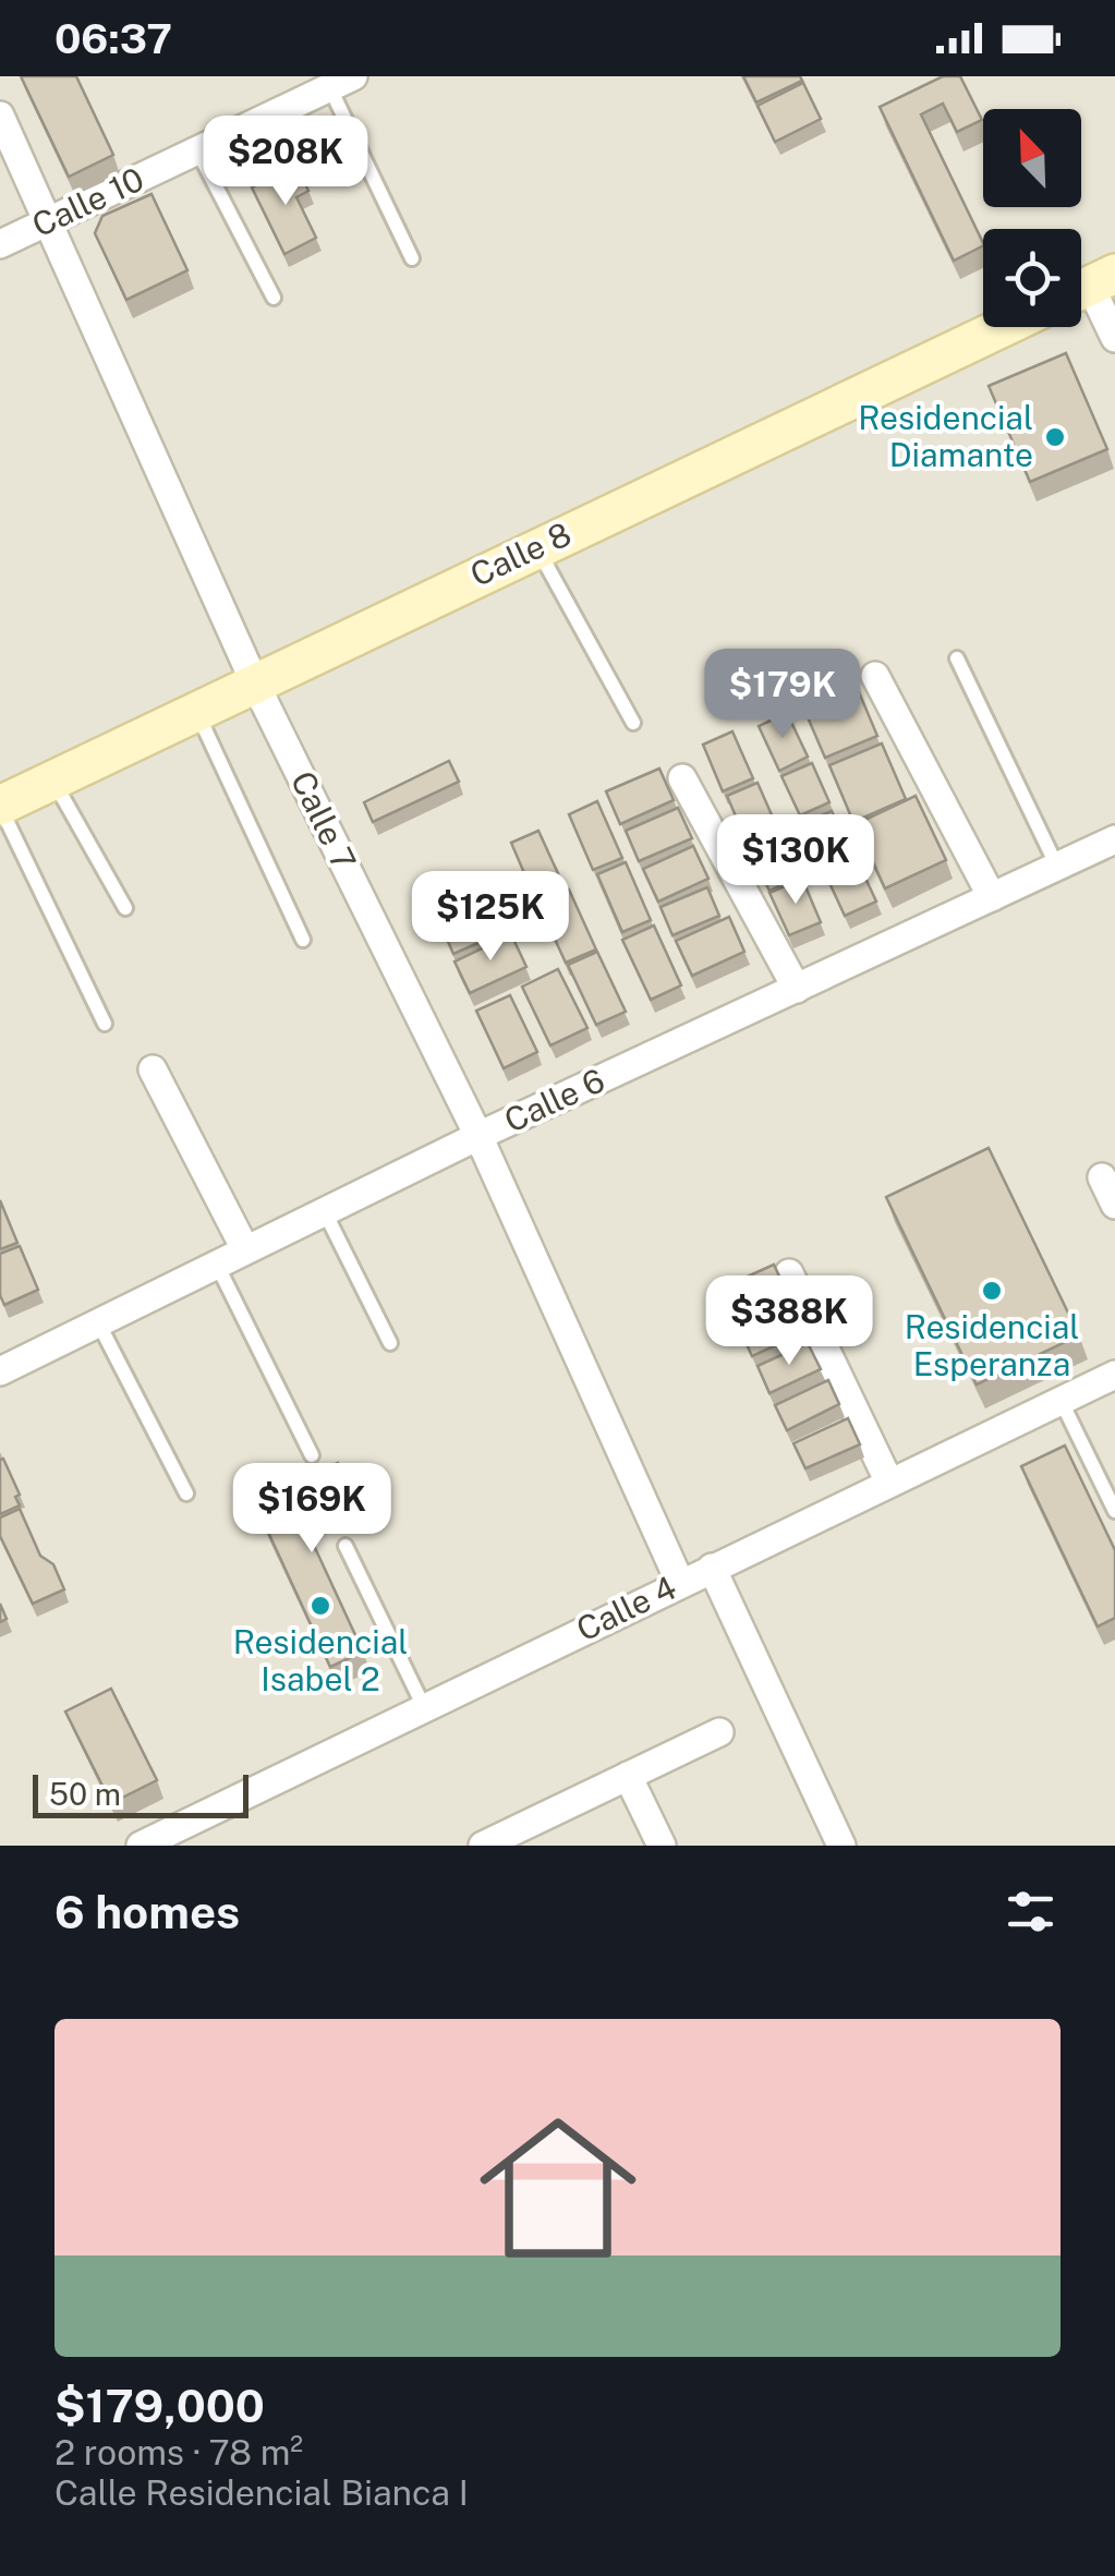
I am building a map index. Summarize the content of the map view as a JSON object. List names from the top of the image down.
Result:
{
  "streets": {
    "street": [
      "Calle 10",
      "Calle 8",
      "Calle 7",
      "Calle 6",
      "Calle 4"
    ]
  },
  "crossings": [
    ["Calle 10", "Calle 7"],
    ["Calle 8", "Calle 7"],
    ["Calle 7", "Calle 6"],
    ["Calle 7", "Calle 4"]
  ],
  "places": ["Residencial Diamante", "Residencial Esperanza", "Residencial Isabel 2"],
  "scale_bar": "50 m",
  "north": "top left",
  "page": {
    "status": "06:37",
    "price": [
      "$208K",
      "$179K",
      "$130K",
      "$125K",
      "$388K",
      "$169K"
    ],
    "scale": "50 m",
    "heading": "6 homes",
    "list": [
      {
        "name": "$179,000",
        "note": "2 rooms · 78 m² · Calle Residencial Bianca I"
      }
    ]
  }
}
